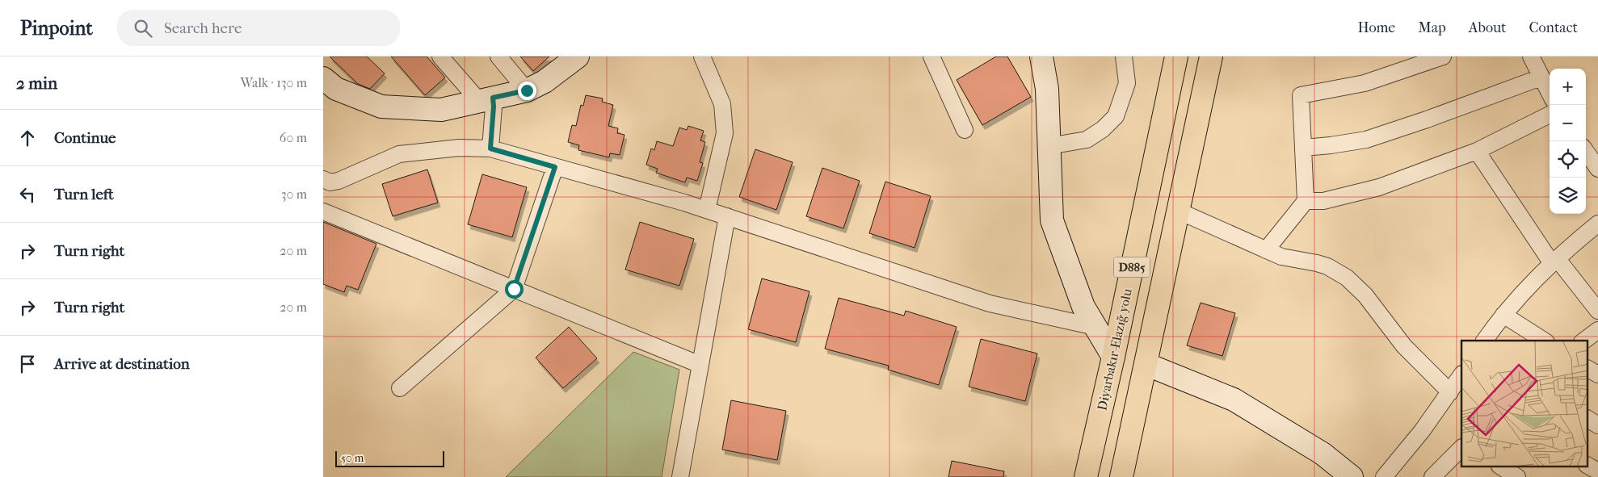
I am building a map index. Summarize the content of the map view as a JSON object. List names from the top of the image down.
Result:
{
  "streets": {
    "highway": ["D885", "Diyarbakır-Elazığ yolu"]
  },
  "scale_bar": "50 m",
  "page": {
    "header": "Pinpoint",
    "search": "Search here",
    "nav": [
      "Home",
      "Map",
      "About",
      "Contact"
    ],
    "heading": ["2 min", "Walk · 130 m"],
    "map_buttons": ["+", "−"],
    "list": [
      ["Continue", "60 m"],
      ["Turn left", "30 m"],
      ["Turn right", "20 m"],
      ["Turn right", "20 m"],
      "Arrive at destination"
    ],
    "scale": "50 m"
  }
}
